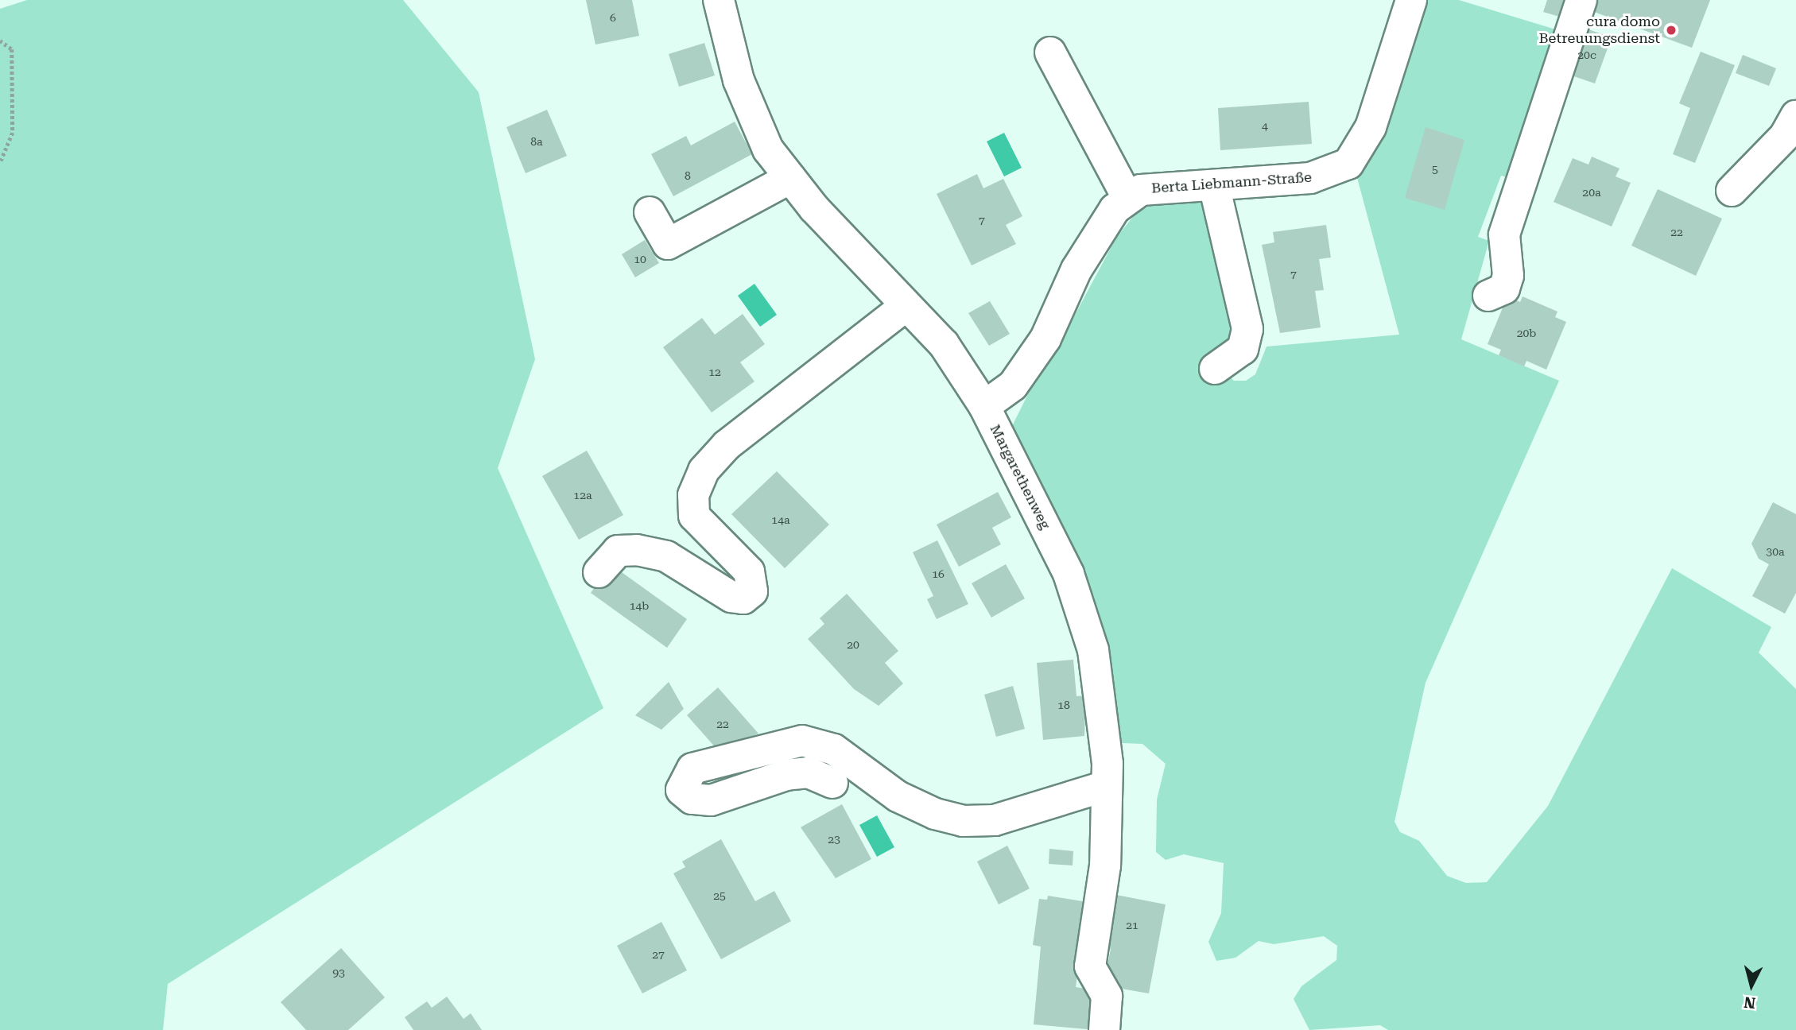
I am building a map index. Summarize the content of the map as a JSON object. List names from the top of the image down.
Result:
{
  "streets": {
    "street": ["Berta Liebmann-Straße", "Margarethenweg"]
  },
  "crossings": [
    ["Berta Liebmann-Straße", "Margarethenweg"]
  ],
  "places": ["cura domo Betreuungsdienst"],
  "house_numbers": [
    "6",
    "20c",
    "4",
    "8a",
    "5",
    "8",
    "20a",
    "7",
    "22",
    "10",
    "7",
    "20b",
    "12",
    "12a",
    "14a",
    "30a",
    "16",
    "14b",
    "20",
    "18",
    "22",
    "23",
    "25",
    "21",
    "27",
    "93"
  ],
  "north": "bottom"
}
